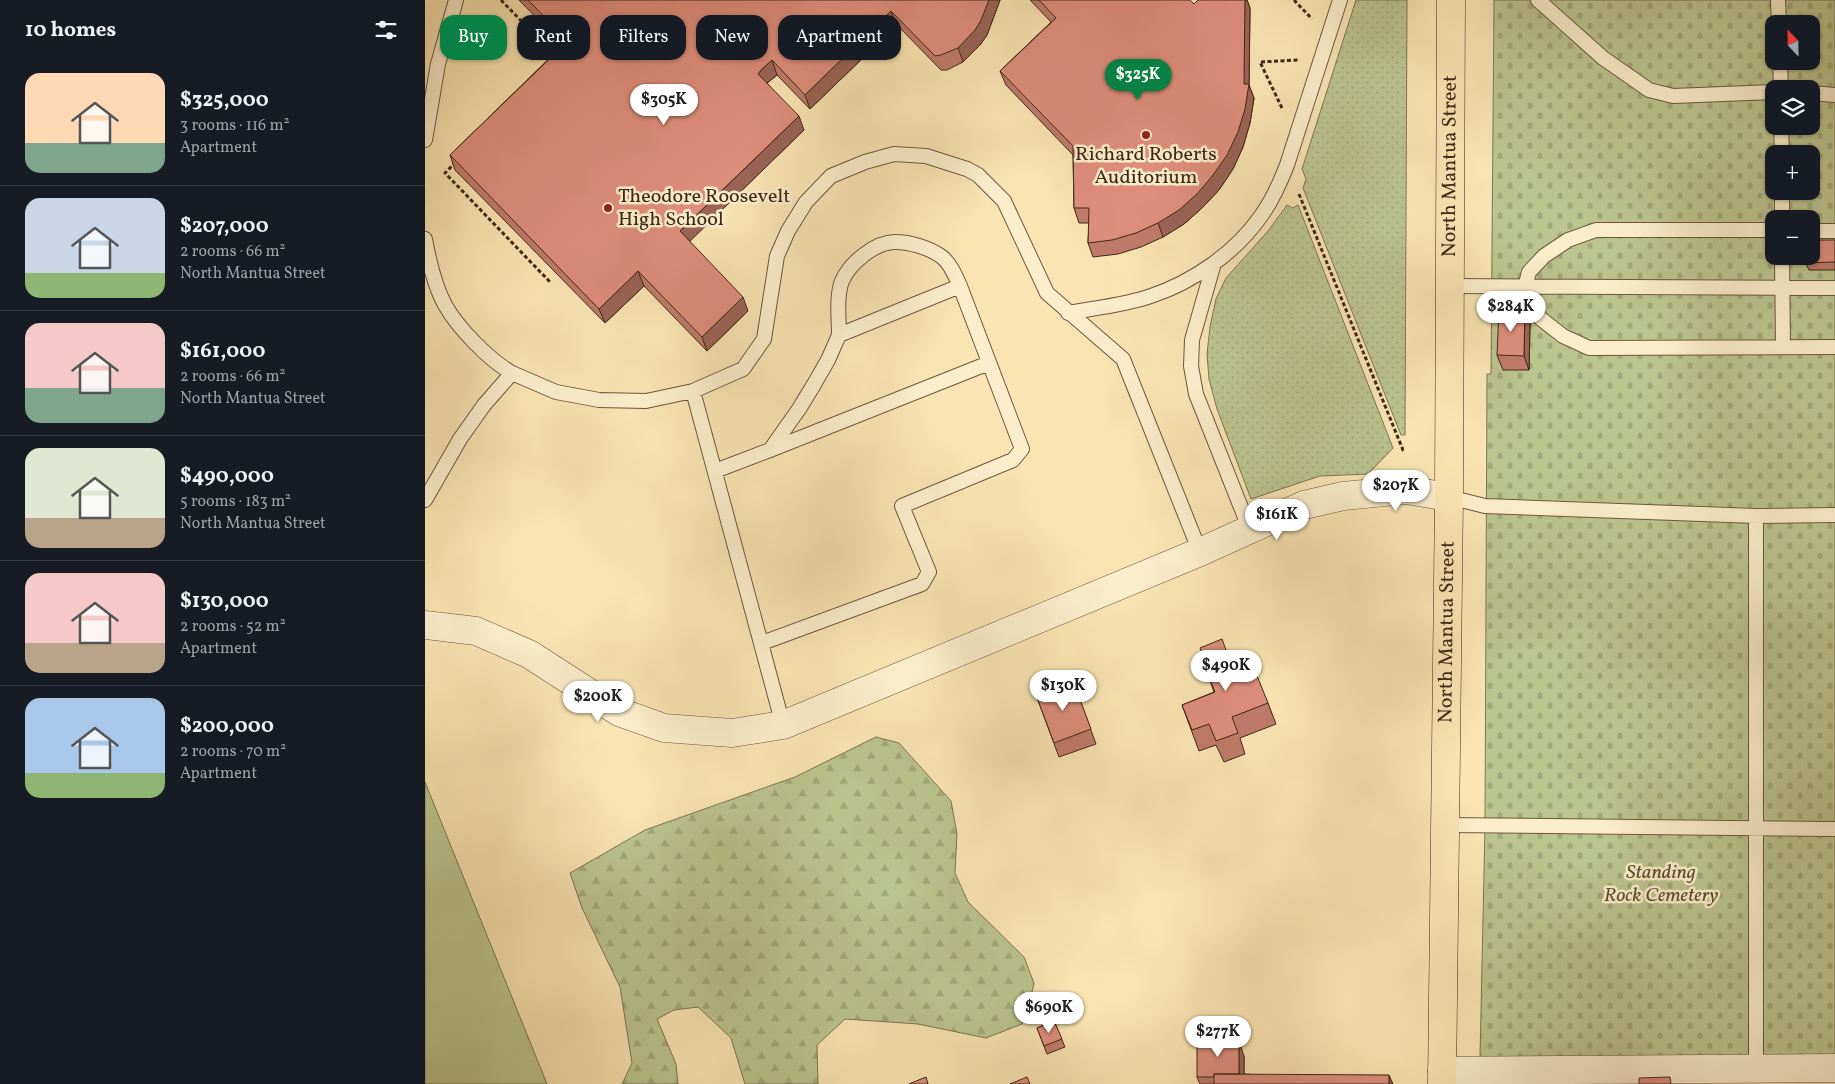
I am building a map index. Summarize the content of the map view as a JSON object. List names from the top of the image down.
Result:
{
  "streets": {
    "main road": ["North Mantua Street"]
  },
  "parks": ["Standing Rock Cemetery"],
  "places": ["Richard Roberts Auditorium", "Theodore Roosevelt High School"],
  "north": "top",
  "page": {
    "heading": "10 homes",
    "map_buttons": ["+", "−"],
    "chip": [
      "Buy",
      "Rent",
      "Filters",
      "New",
      "Apartment"
    ],
    "price": [
      "$325K",
      "$305K",
      "$284K",
      "$207K",
      "$161K",
      "$490K",
      "$130K",
      "$200K",
      "$690K",
      "$277K"
    ],
    "list": [
      {
        "name": "$325,000",
        "note": "3 rooms · 116 m² · Apartment"
      },
      {
        "name": "$207,000",
        "note": "2 rooms · 66 m² · North Mantua Street"
      },
      {
        "name": "$161,000",
        "note": "2 rooms · 66 m² · North Mantua Street"
      },
      {
        "name": "$490,000",
        "note": "5 rooms · 183 m² · North Mantua Street"
      },
      {
        "name": "$130,000",
        "note": "2 rooms · 52 m² · Apartment"
      },
      {
        "name": "$200,000",
        "note": "2 rooms · 70 m² · Apartment"
      }
    ]
  }
}
